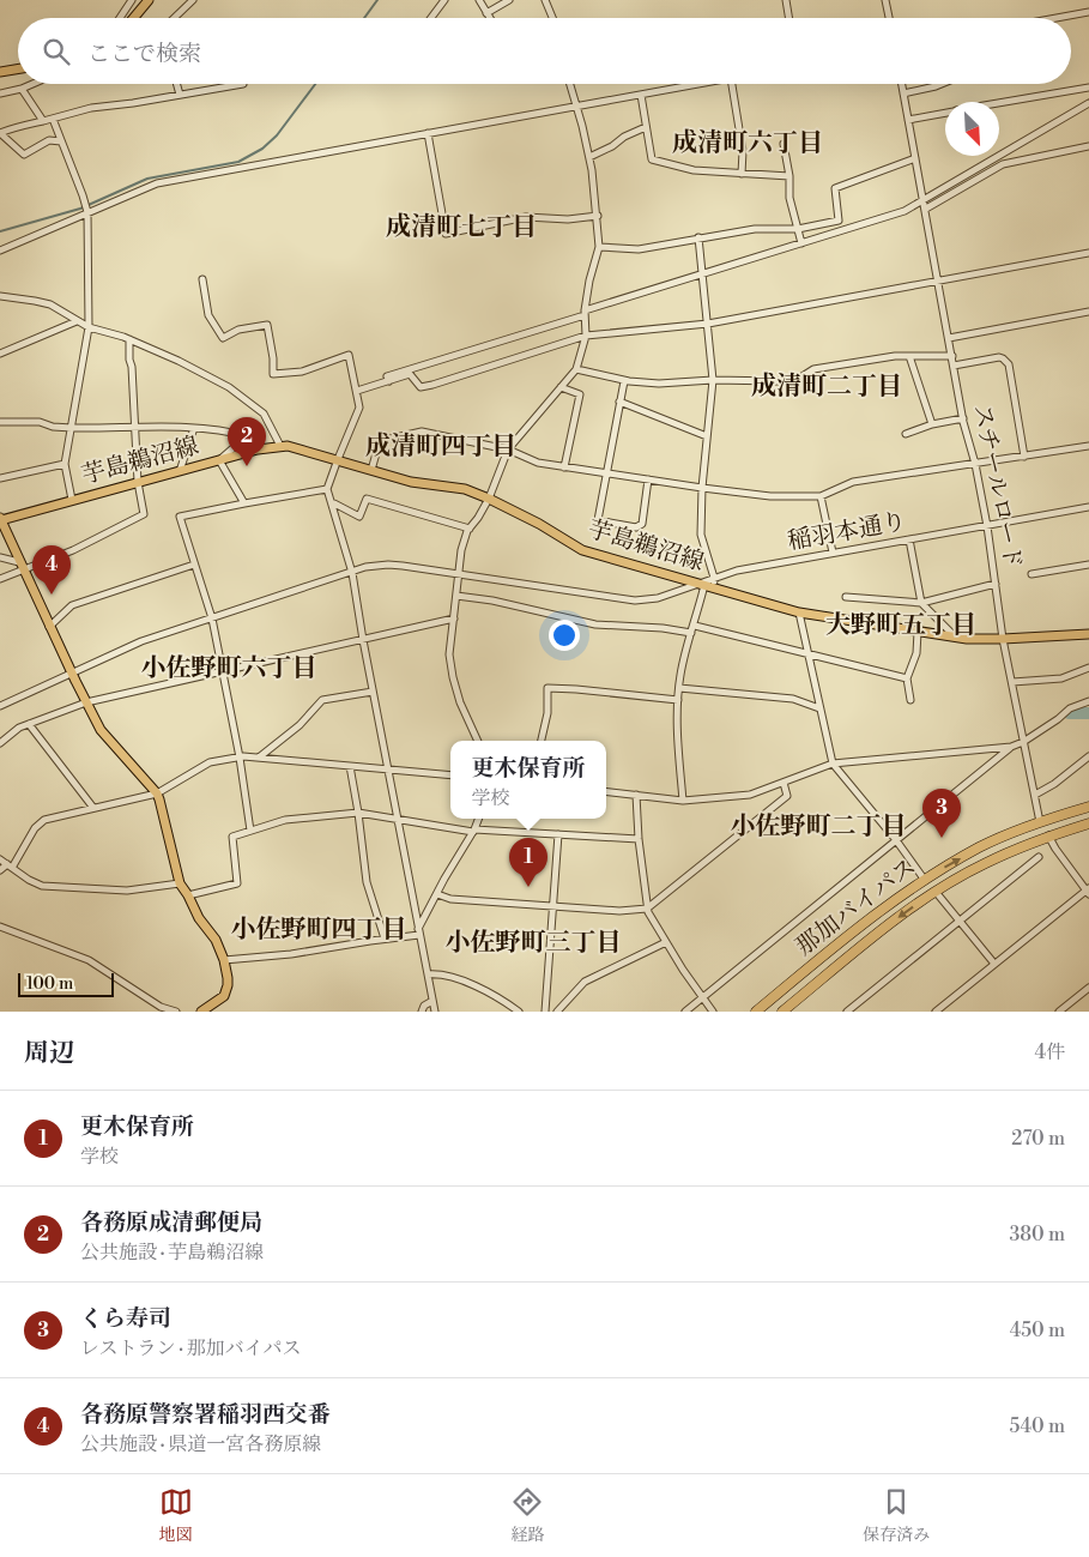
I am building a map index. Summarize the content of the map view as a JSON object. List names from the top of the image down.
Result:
{
  "streets": {
    "highway": ["スチールロード", "那加バイパス"],
    "main road": ["芋島鵜沼線"],
    "street": ["稲羽本通り"]
  },
  "crossings": [
    ["芋島鵜沼線", "スチールロード"],
    ["芋島鵜沼線", "稲羽本通り"],
    ["スチールロード", "稲羽本通り"],
    ["スチールロード", "那加バイパス"]
  ],
  "districts": [
    "成清町六丁目",
    "成清町七丁目",
    "成清町二丁目",
    "成清町四丁目",
    "大野町五丁目",
    "小佐野町六丁目",
    "小佐野町二丁目",
    "小佐野町四丁目",
    "小佐野町三丁目"
  ],
  "scale_bar": "100 m",
  "north": "bottom right",
  "page": {
    "search": "ここで検索",
    "pins": [
      "2",
      "4",
      "3",
      "1"
    ],
    "popup": ["更木保育所", "学校"],
    "scale": "100 m",
    "heading": ["周辺", "4件"],
    "list": [
      {
        "mark": "1",
        "name": "更木保育所",
        "note": "学校",
        "value": "270 m"
      },
      {
        "mark": "2",
        "name": "各務原成清郵便局",
        "note": "公共施設 · 芋島鵜沼線",
        "value": "380 m"
      },
      {
        "mark": "3",
        "name": "くら寿司",
        "note": "レストラン · 那加バイパス",
        "value": "450 m"
      },
      {
        "mark": "4",
        "name": "各務原警察署稲羽西交番",
        "note": "公共施設 · 県道一宮各務原線",
        "value": "540 m"
      }
    ],
    "nav": ["地図", "経路", "保存済み"]
  }
}
